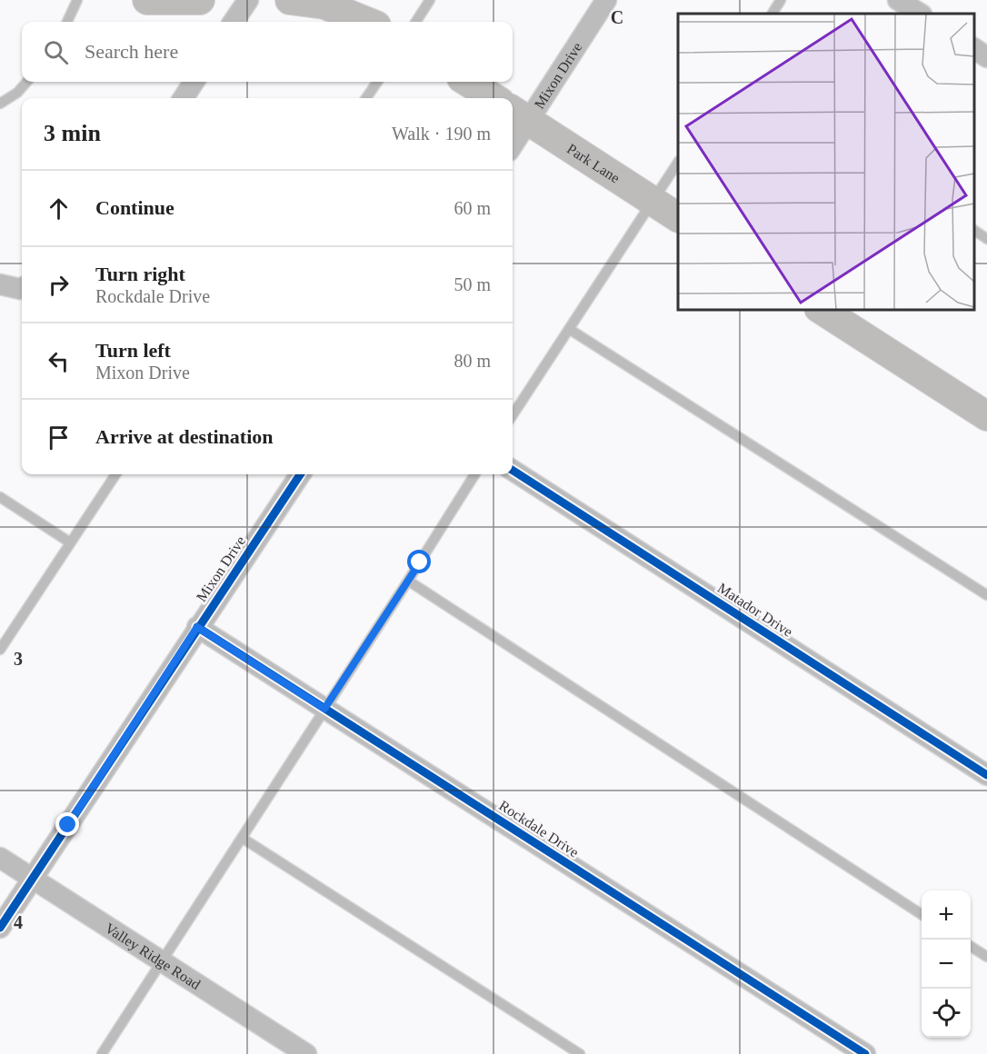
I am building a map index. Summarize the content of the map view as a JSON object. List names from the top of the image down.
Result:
{
  "streets": {
    "street": [
      "Mixon Drive",
      "Park Lane",
      "Matador Drive",
      "Rockdale Drive",
      "Valley Ridge Road"
    ]
  },
  "crossings": [
    ["Mixon Drive", "Park Lane"],
    ["Mixon Drive", "Rockdale Drive"],
    ["Mixon Drive", "Valley Ridge Road"]
  ],
  "page": {
    "search": "Search here",
    "heading": ["3 min", "Walk · 190 m"],
    "list": [
      ["Continue", "60 m"],
      ["Turn right", "Rockdale Drive", "50 m"],
      ["Turn left", "Mixon Drive", "80 m"],
      "Arrive at destination"
    ],
    "map_buttons": ["+", "−"]
  },
  "grid": {
    "columns": ["C"],
    "rows": ["3", "4"]
  }
}
